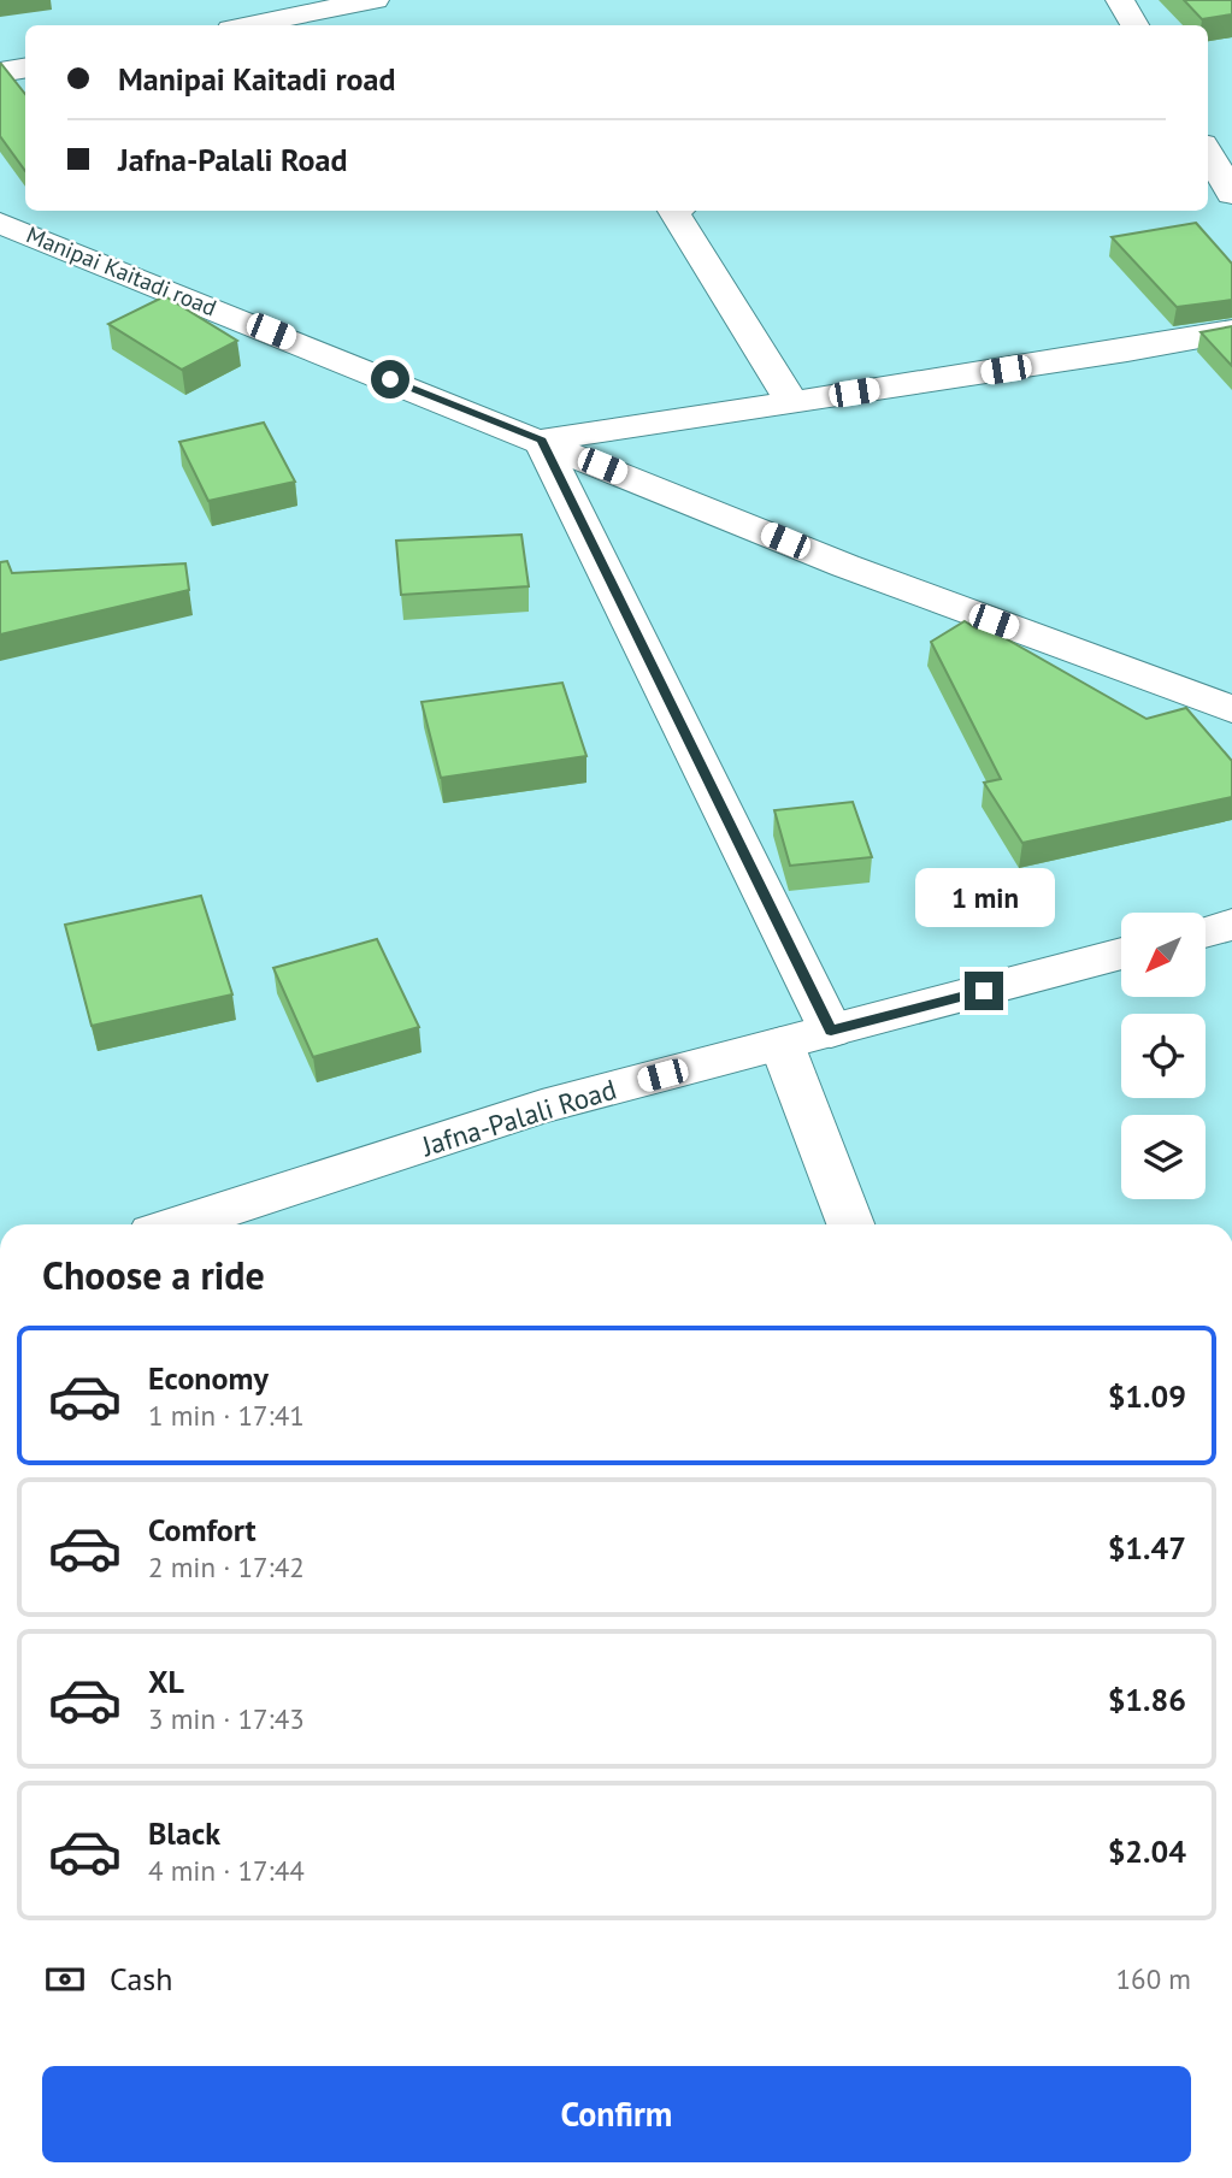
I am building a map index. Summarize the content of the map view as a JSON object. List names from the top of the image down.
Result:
{
  "streets": {
    "street": ["Manipai Kaitadi road", "Jafna-Palali Road"]
  },
  "north": "bottom left",
  "page": {
    "banner": ["Manipai Kaitadi road", "Jafna-Palali Road"],
    "bubble": "1 min",
    "heading": "Choose a ride",
    "list": [
      {
        "name": "Economy",
        "note": "1 min · 17:41",
        "value": "$1.09"
      },
      {
        "name": "Comfort",
        "note": "2 min · 17:42",
        "value": "$1.47"
      },
      {
        "name": "XL",
        "note": "3 min · 17:43",
        "value": "$1.86"
      },
      {
        "name": "Black",
        "note": "4 min · 17:44",
        "value": "$2.04"
      }
    ],
    "pay": ["Cash", "160 m"],
    "buttons": "Confirm"
  }
}
